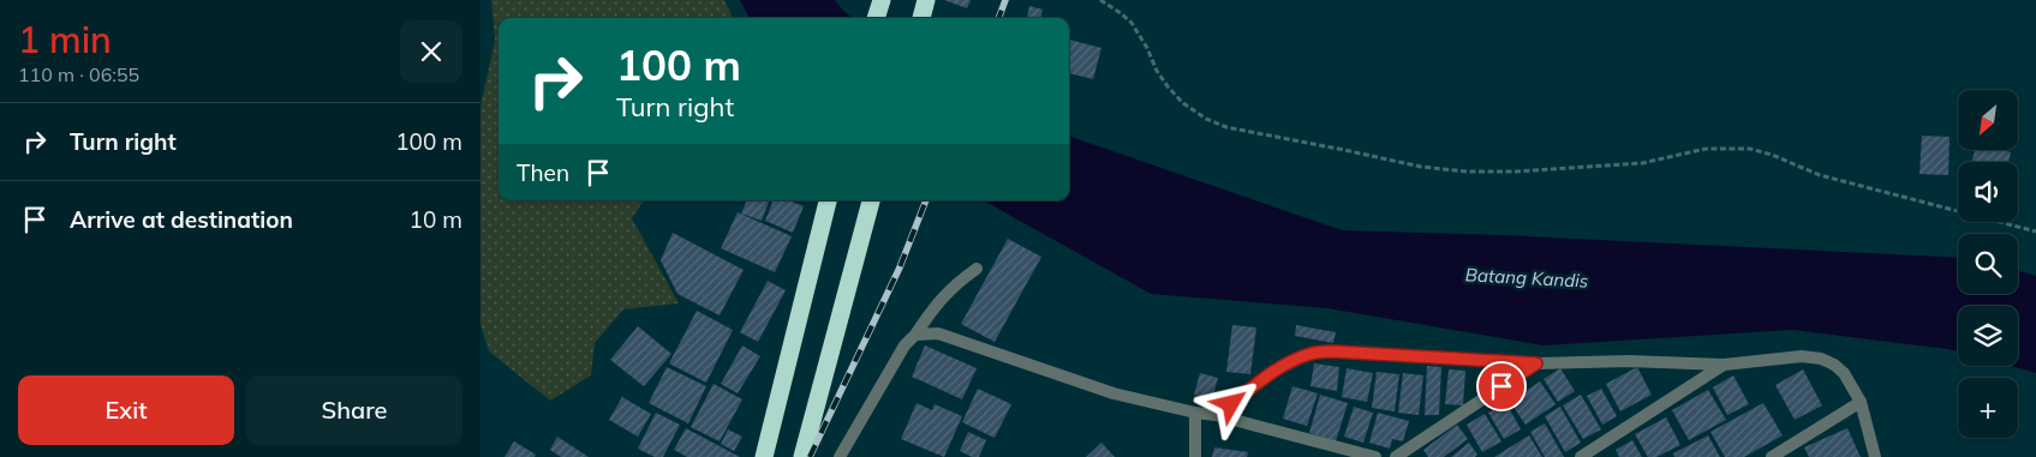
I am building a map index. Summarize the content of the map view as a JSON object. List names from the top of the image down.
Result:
{
  "water": ["Batang Kandis"],
  "north": "bottom left",
  "page": {
    "heading": ["1 min", "110 m · 06:55"],
    "turn": ["100 m", "Turn right"],
    "map_buttons": "+",
    "list": [
      {
        "name": "Turn right",
        "value": "100 m"
      },
      {
        "name": "Arrive at destination",
        "value": "10 m"
      }
    ],
    "then": "Then",
    "buttons": ["Exit", "Share"]
  }
}
